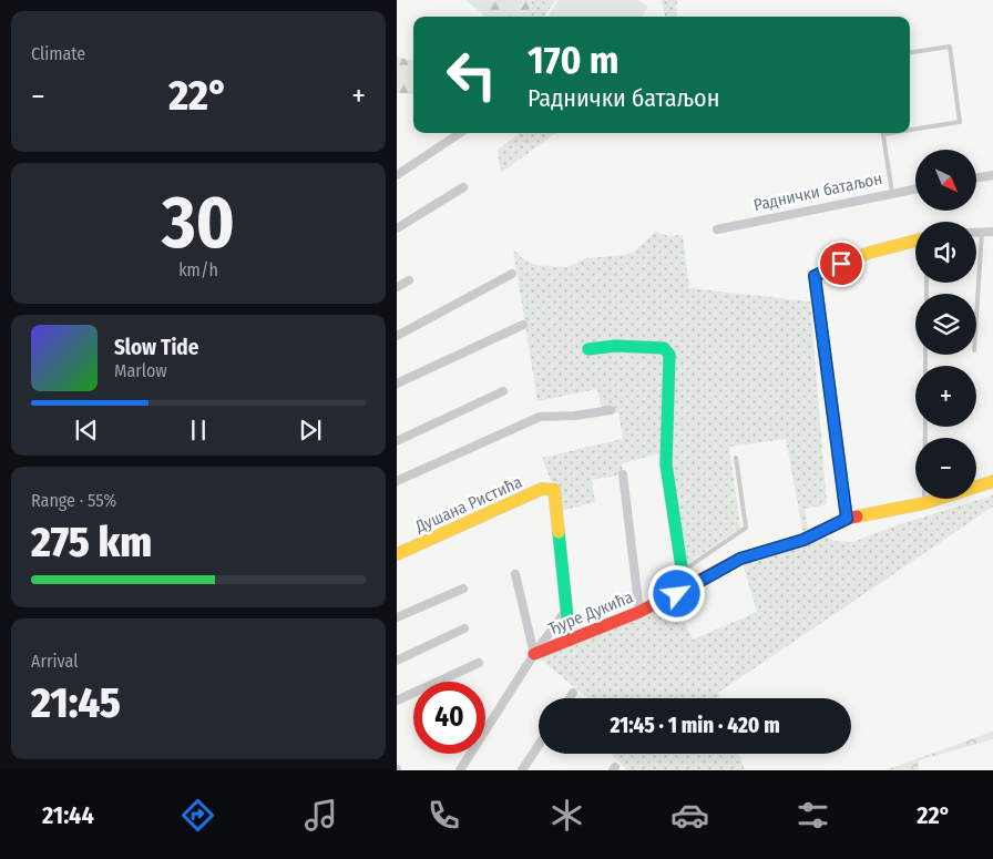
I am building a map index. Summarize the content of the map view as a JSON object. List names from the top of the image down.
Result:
{
  "streets": {
    "street": ["Раднички батаљон", "Душана Ристића", "Ђуре Дукића"]
  },
  "north": "bottom right",
  "page": {
    "tile": [
      "Climate",
      ["30", "km/h"],
      ["Range · 55%", "275 km"],
      ["Arrival", "21:45"]
    ],
    "turn": ["170 m", "Раднички батаљон"],
    "heat": ["−", "22°", "+"],
    "map_buttons": ["+", "−"],
    "song": ["Slow Tide", "Marlow"],
    "limit": "40",
    "trip": "21:45 · 1 min · 420 m",
    "tabs": ["21:44", "22°"]
  }
}
